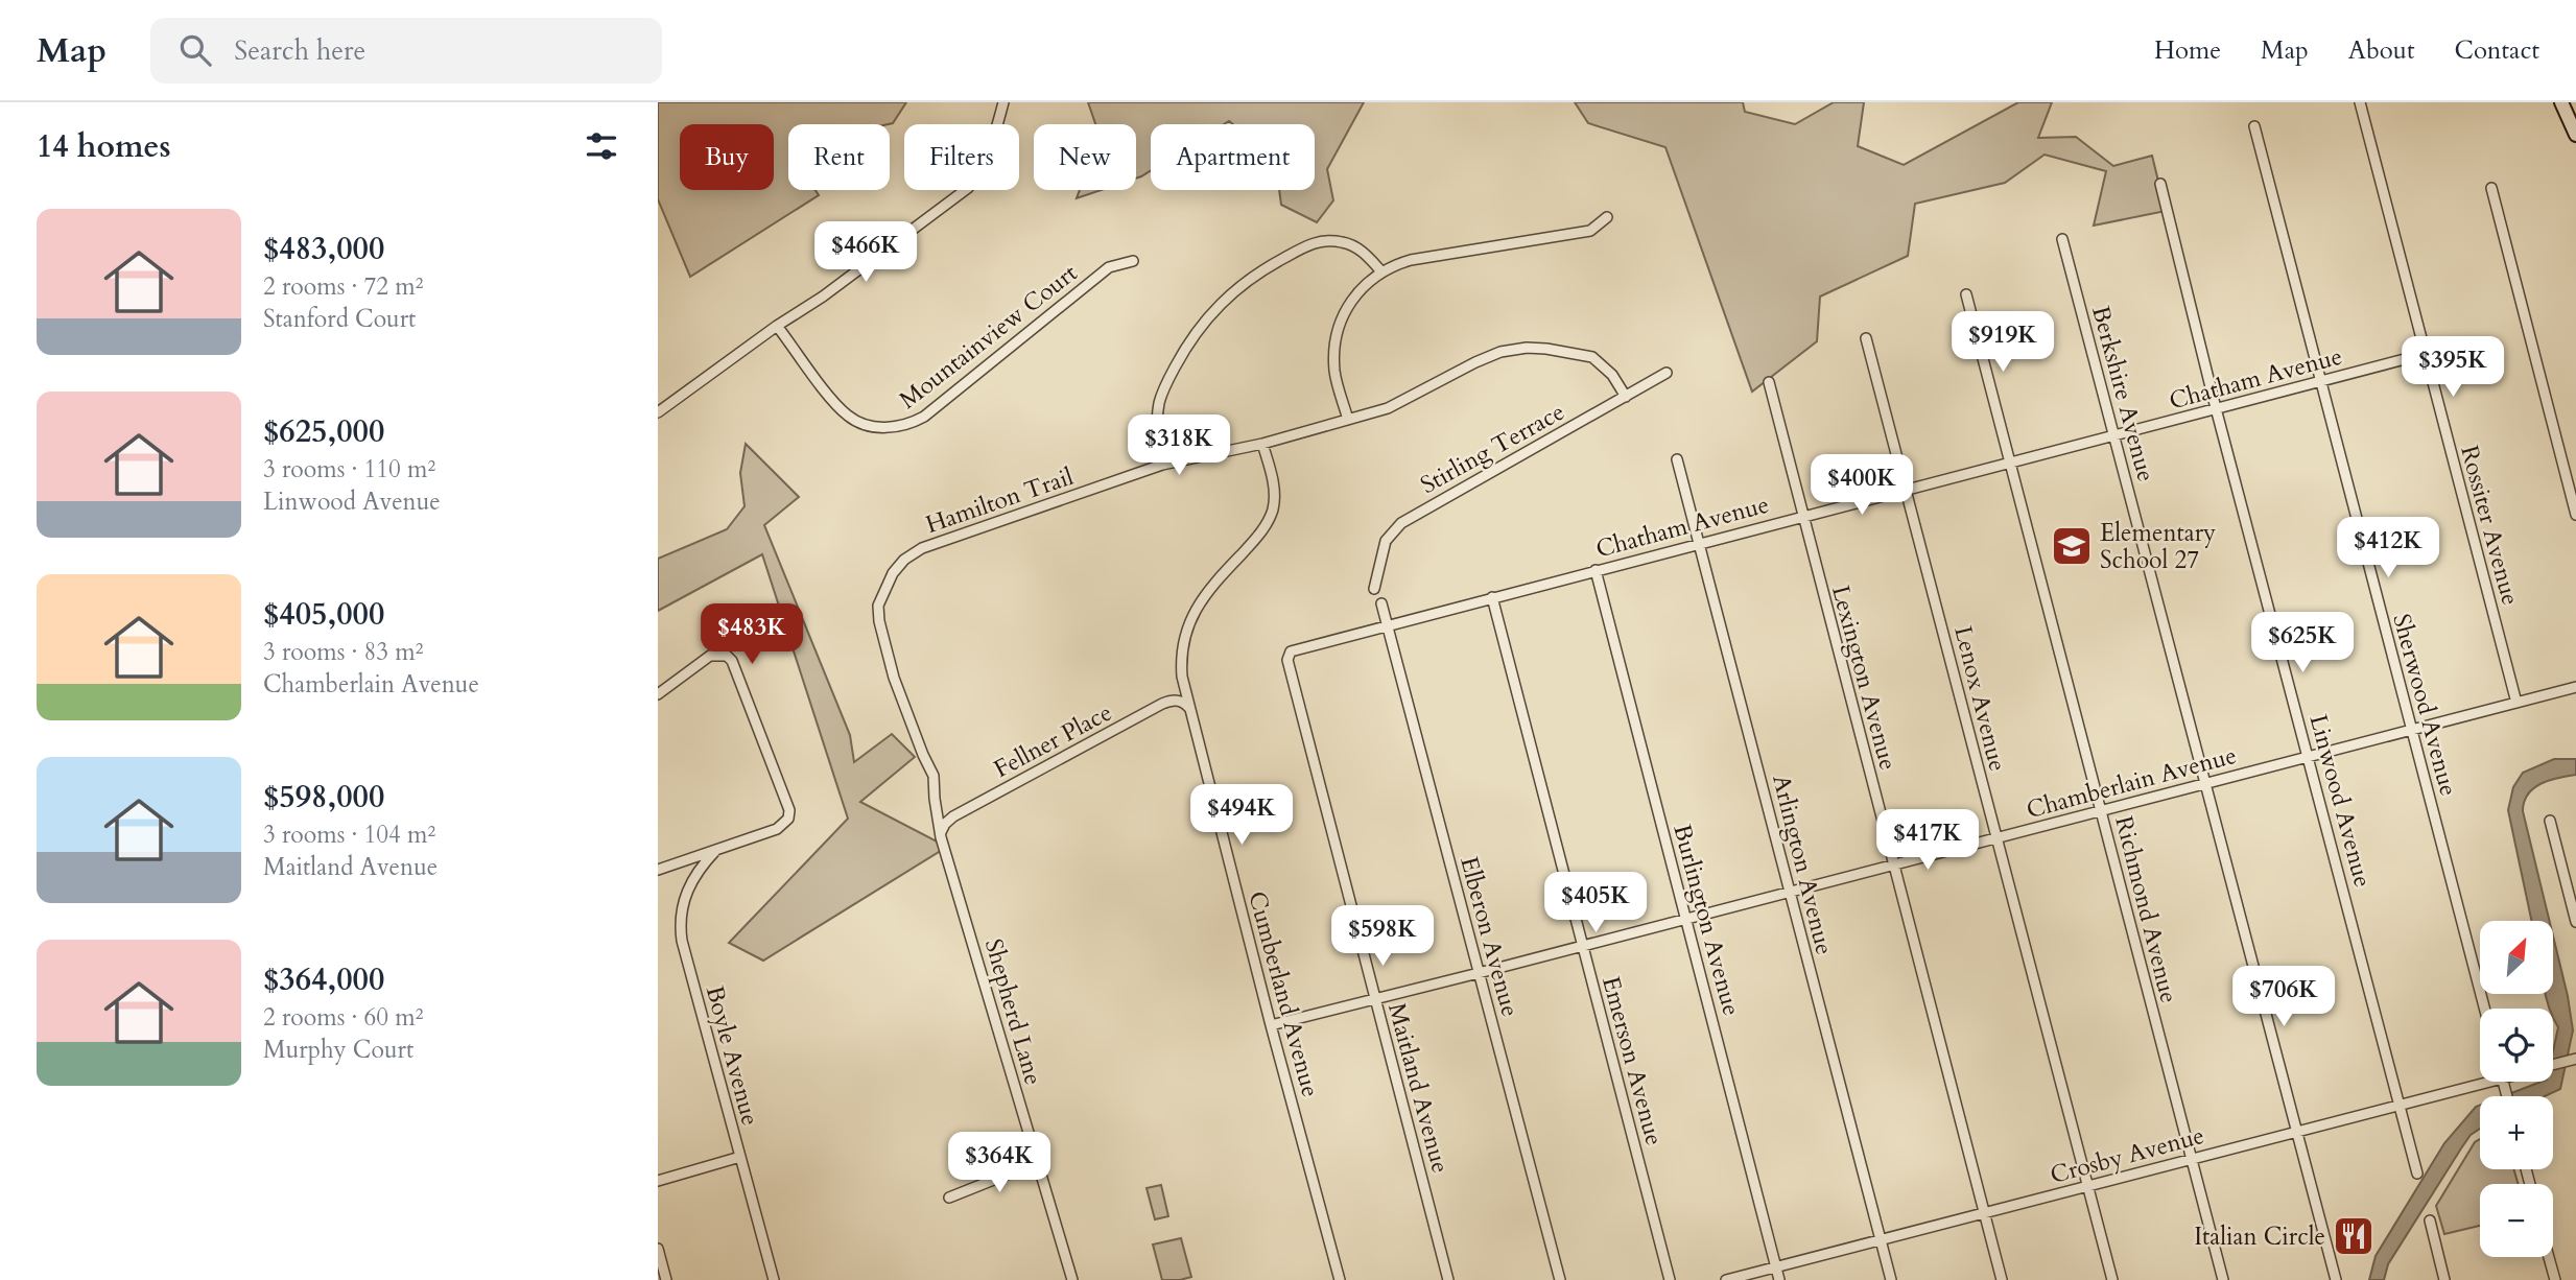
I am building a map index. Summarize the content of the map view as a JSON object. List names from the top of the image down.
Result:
{
  "streets": {
    "street": [
      "Mountainview Court",
      "Chatham Avenue",
      "Berkshire Avenue",
      "Stirling Terrace",
      "Hamilton Trail",
      "Rossiter Avenue",
      "Lexington Avenue",
      "Lenox Avenue",
      "Sherwood Avenue",
      "Fellner Place",
      "Chamberlain Avenue",
      "Linwood Avenue",
      "Arlington Avenue",
      "Richmond Avenue",
      "Burlington Avenue",
      "Elberon Avenue",
      "Cumberland Avenue",
      "Shepherd Lane",
      "Boyle Avenue",
      "Emerson Avenue",
      "Maitland Avenue",
      "Crosby Avenue"
    ]
  },
  "crossings": [
    ["Chatham Avenue", "Berkshire Avenue"],
    ["Chatham Avenue", "Rossiter Avenue"],
    ["Chatham Avenue", "Lexington Avenue"],
    ["Chatham Avenue", "Lenox Avenue"],
    ["Chatham Avenue", "Sherwood Avenue"],
    ["Chatham Avenue", "Linwood Avenue"],
    ["Chatham Avenue", "Arlington Avenue"],
    ["Chatham Avenue", "Richmond Avenue"],
    ["Chatham Avenue", "Burlington Avenue"],
    ["Chatham Avenue", "Elberon Avenue"],
    ["Chatham Avenue", "Emerson Avenue"],
    ["Chatham Avenue", "Maitland Avenue"],
    ["Berkshire Avenue", "Chamberlain Avenue"],
    ["Berkshire Avenue", "Crosby Avenue"],
    ["Stirling Terrace", "Hamilton Trail"],
    ["Hamilton Trail", "Cumberland Avenue"],
    ["Hamilton Trail", "Shepherd Lane"],
    ["Rossiter Avenue", "Chamberlain Avenue"],
    ["Lexington Avenue", "Chamberlain Avenue"],
    ["Lexington Avenue", "Crosby Avenue"],
    ["Lenox Avenue", "Chamberlain Avenue"],
    ["Lenox Avenue", "Crosby Avenue"],
    ["Sherwood Avenue", "Chamberlain Avenue"],
    ["Fellner Place", "Cumberland Avenue"],
    ["Fellner Place", "Shepherd Lane"],
    ["Chamberlain Avenue", "Linwood Avenue"],
    ["Chamberlain Avenue", "Arlington Avenue"],
    ["Chamberlain Avenue", "Richmond Avenue"],
    ["Chamberlain Avenue", "Burlington Avenue"],
    ["Chamberlain Avenue", "Elberon Avenue"],
    ["Chamberlain Avenue", "Cumberland Avenue"],
    ["Chamberlain Avenue", "Emerson Avenue"],
    ["Chamberlain Avenue", "Maitland Avenue"],
    ["Linwood Avenue", "Crosby Avenue"],
    ["Arlington Avenue", "Crosby Avenue"],
    ["Richmond Avenue", "Crosby Avenue"],
    ["Burlington Avenue", "Crosby Avenue"]
  ],
  "places": {
    "school or university": ["Elementary School 27"],
    "restaurant": ["Italian Circle"]
  },
  "north": "top right",
  "page": {
    "header": "Map",
    "search": "Search here",
    "nav": [
      "Home",
      "Map",
      "About",
      "Contact"
    ],
    "heading": "14 homes",
    "chip": [
      "Buy",
      "Rent",
      "Filters",
      "New",
      "Apartment"
    ],
    "list": [
      {
        "name": "$483,000",
        "note": "2 rooms · 72 m² · Stanford Court"
      },
      {
        "name": "$625,000",
        "note": "3 rooms · 110 m² · Linwood Avenue"
      },
      {
        "name": "$405,000",
        "note": "3 rooms · 83 m² · Chamberlain Avenue"
      },
      {
        "name": "$598,000",
        "note": "3 rooms · 104 m² · Maitland Avenue"
      },
      {
        "name": "$364,000",
        "note": "2 rooms · 60 m² · Murphy Court"
      }
    ],
    "price": [
      "$466K",
      "$919K",
      "$395K",
      "$318K",
      "$400K",
      "$412K",
      "$483K",
      "$625K",
      "$494K",
      "$417K",
      "$405K",
      "$598K",
      "$706K",
      "$364K"
    ],
    "map_buttons": ["+", "−"]
  }
}
